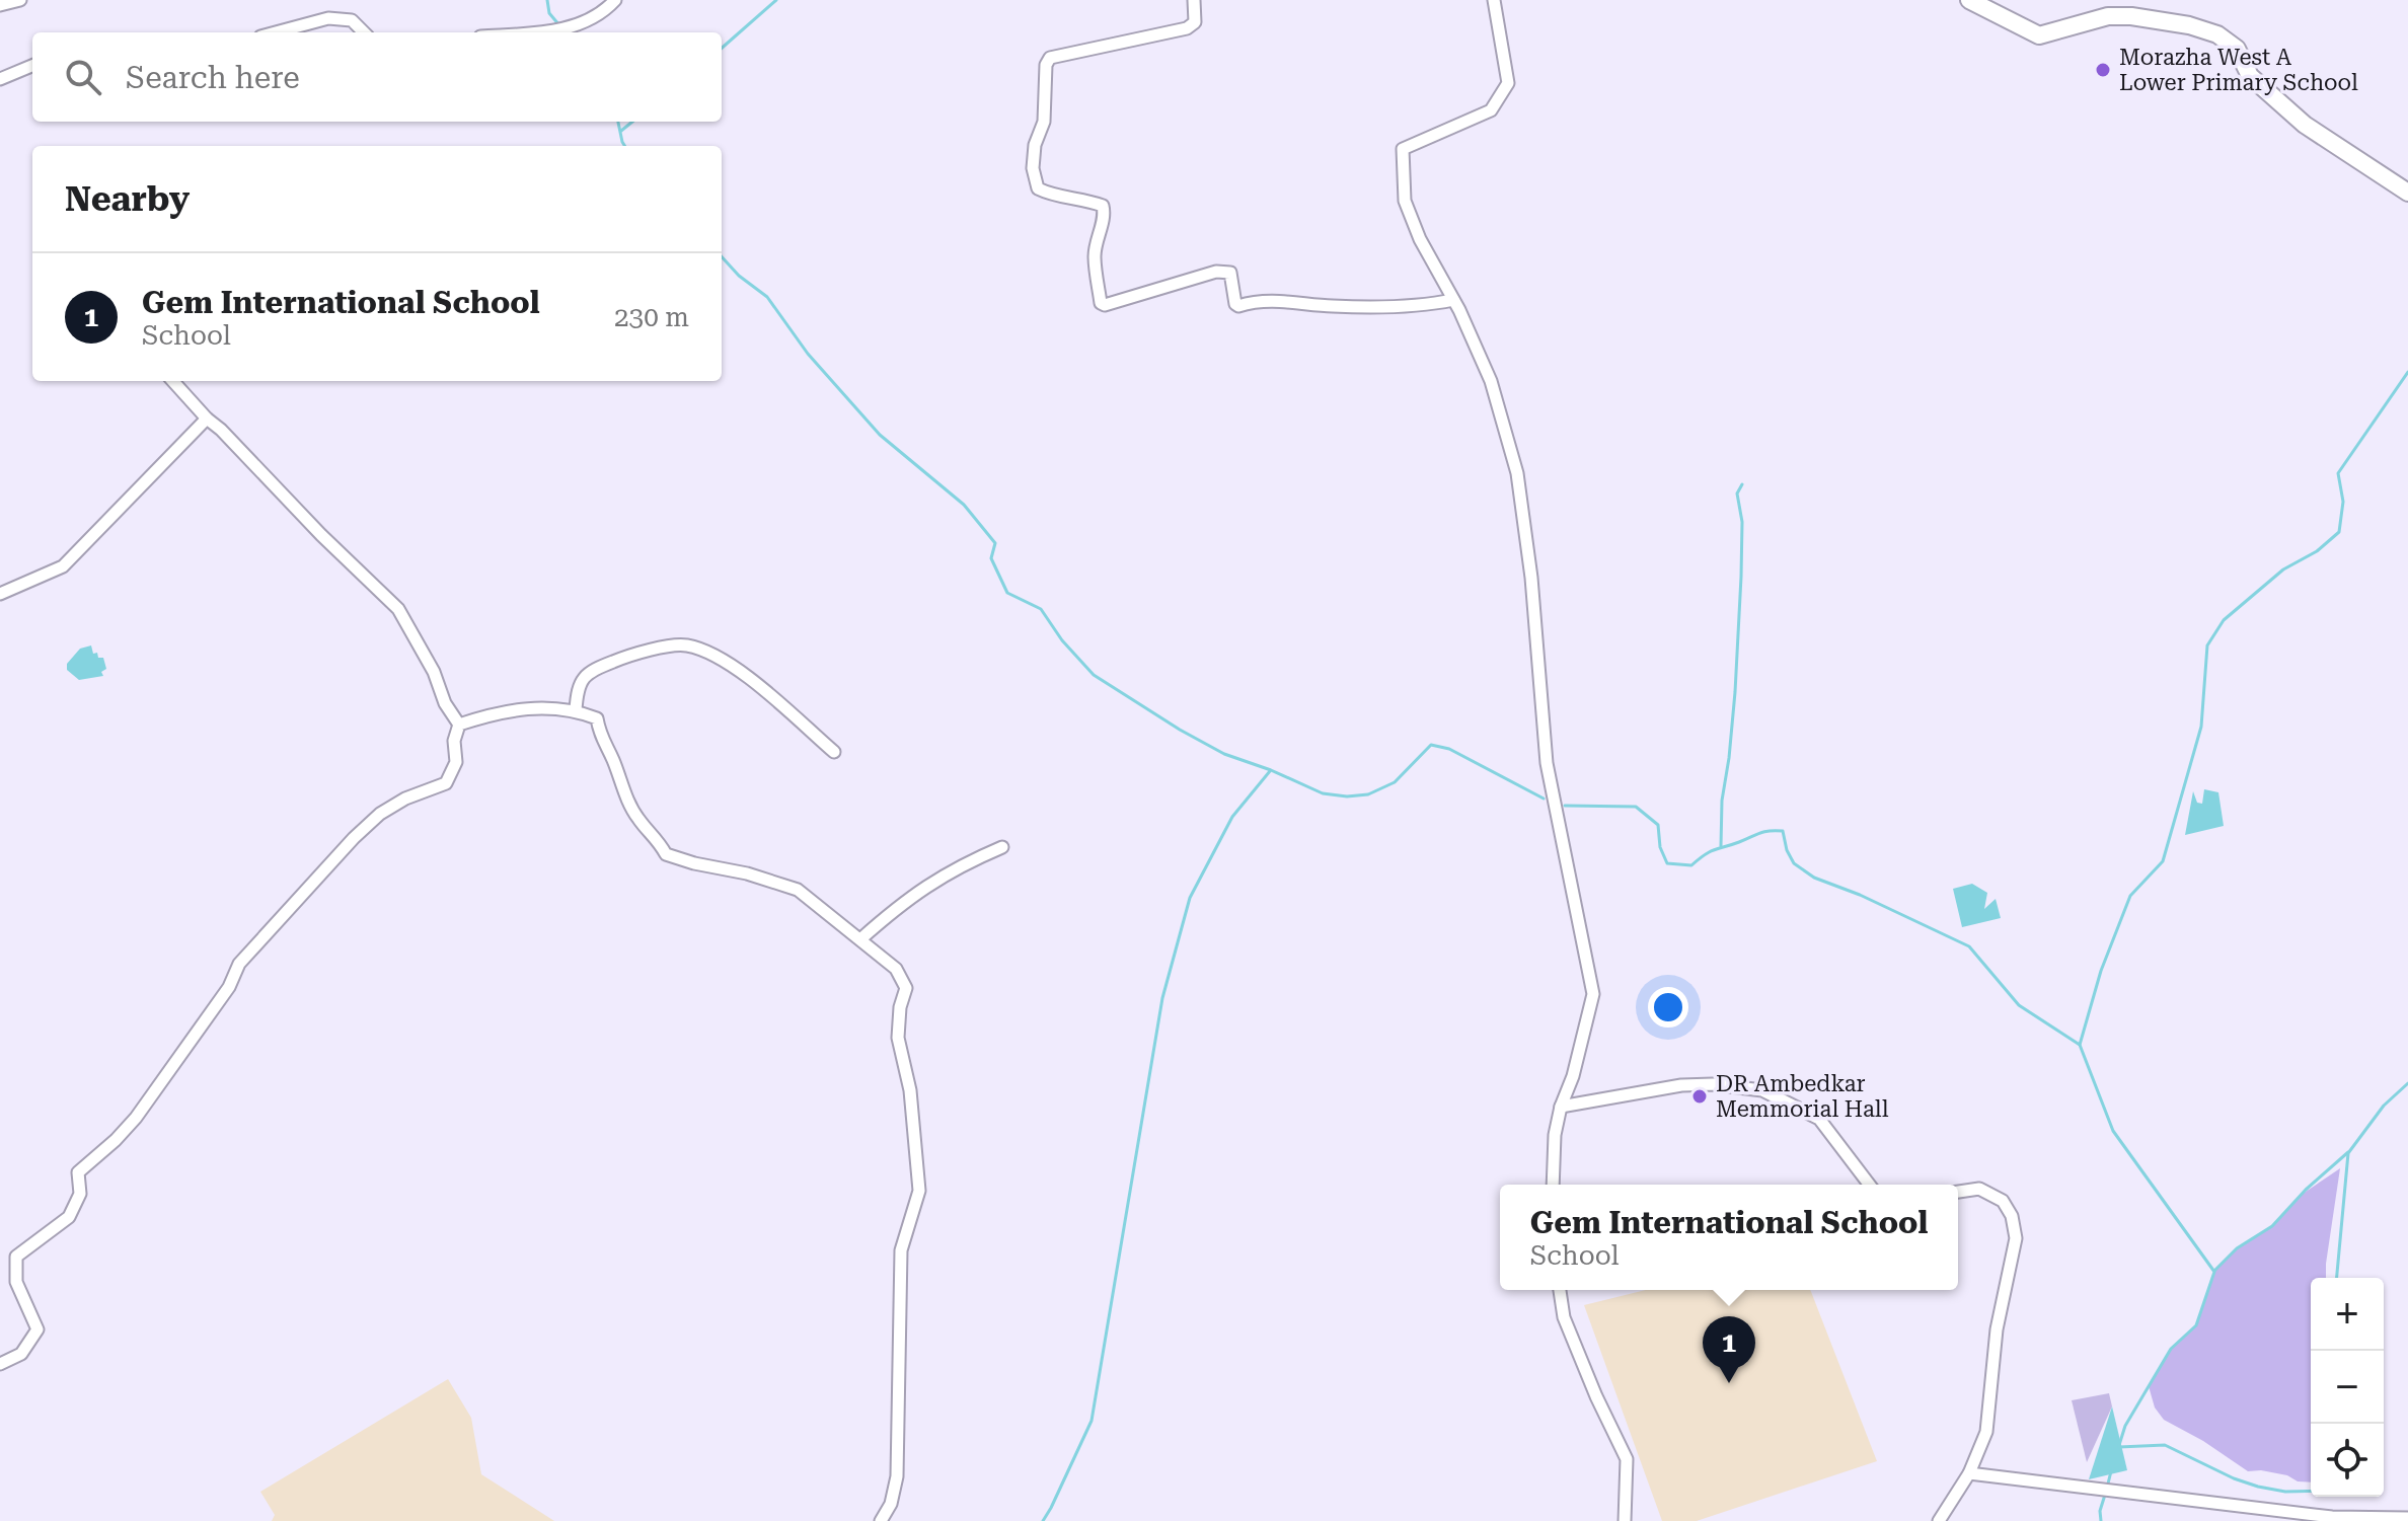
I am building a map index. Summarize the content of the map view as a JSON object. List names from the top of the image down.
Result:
{
  "places": ["Morazha West A Lower Primary School", "DR Ambedkar Memmorial Hall"],
  "page": {
    "search": "Search here",
    "heading": "Nearby",
    "list": [
      {
        "mark": "1",
        "name": "Gem International School",
        "note": "School",
        "value": "230 m"
      }
    ],
    "popup": ["Gem International School", "School"],
    "map_buttons": ["+", "−"],
    "pins": "1"
  }
}
